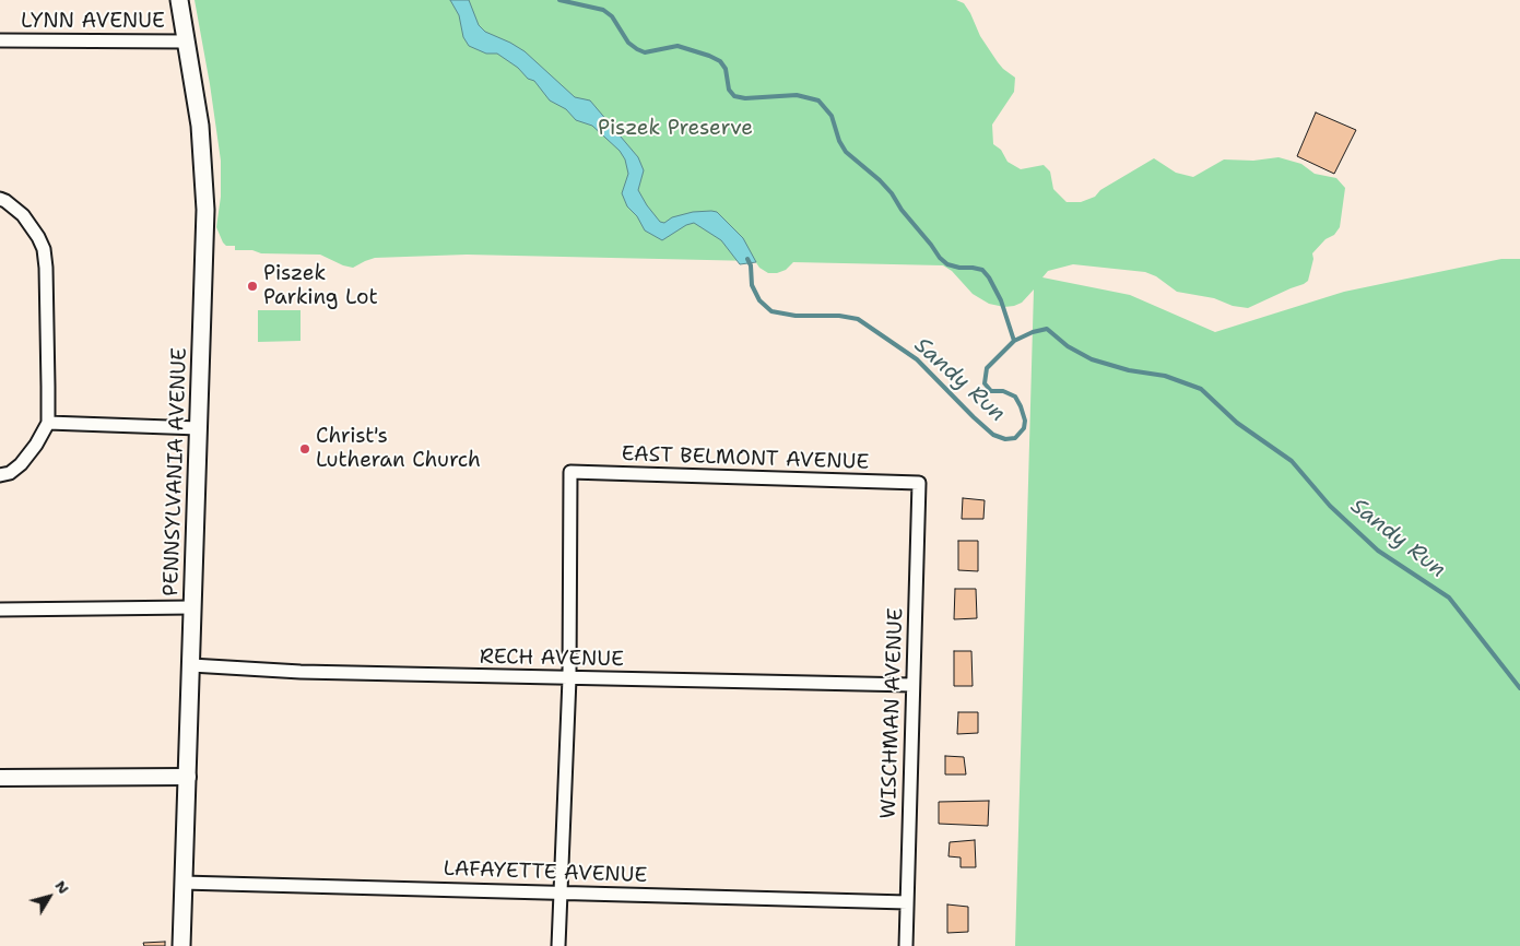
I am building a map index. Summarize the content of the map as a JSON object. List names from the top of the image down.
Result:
{
  "streets": {
    "main road": ["PENNSYLVANIA AVENUE"],
    "street": [
      "LYNN AVENUE",
      "EAST BELMONT AVENUE",
      "RECH AVENUE",
      "WISCHMAN AVENUE",
      "LAFAYETTE AVENUE"
    ]
  },
  "crossings": [
    ["LYNN AVENUE", "PENNSYLVANIA AVENUE"],
    ["EAST BELMONT AVENUE", "RECH AVENUE"],
    ["EAST BELMONT AVENUE", "WISCHMAN AVENUE"],
    ["PENNSYLVANIA AVENUE", "RECH AVENUE"],
    ["PENNSYLVANIA AVENUE", "LAFAYETTE AVENUE"],
    ["RECH AVENUE", "WISCHMAN AVENUE"],
    ["WISCHMAN AVENUE", "LAFAYETTE AVENUE"]
  ],
  "water": ["Sandy Run"],
  "parks": ["Piszek Preserve"],
  "places": ["Piszek Parking Lot", "Christ's Lutheran Church"],
  "north": "top right"
}
